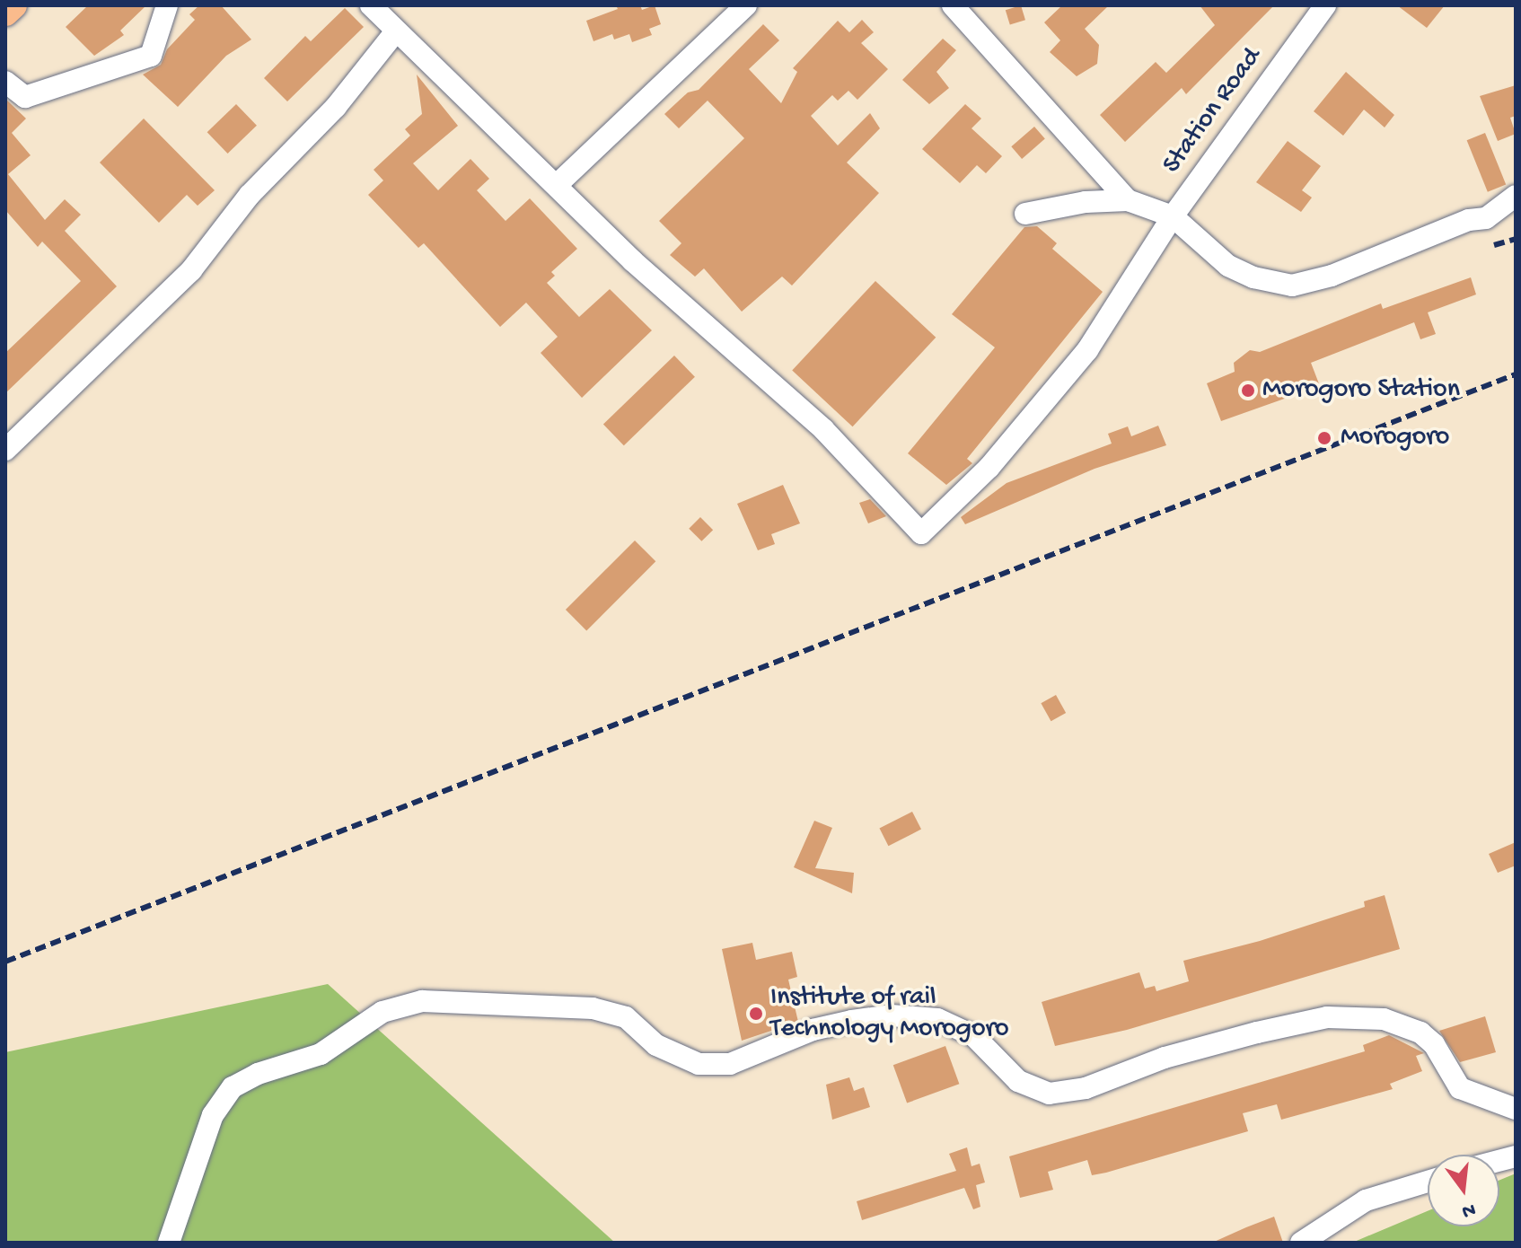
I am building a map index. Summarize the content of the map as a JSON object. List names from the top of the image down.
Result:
{
  "streets": {
    "street": ["Station Road"]
  },
  "places": ["Morogoro Station", "Morogoro", "Institute of rail Technology Morogoro"],
  "north": "bottom"
}
